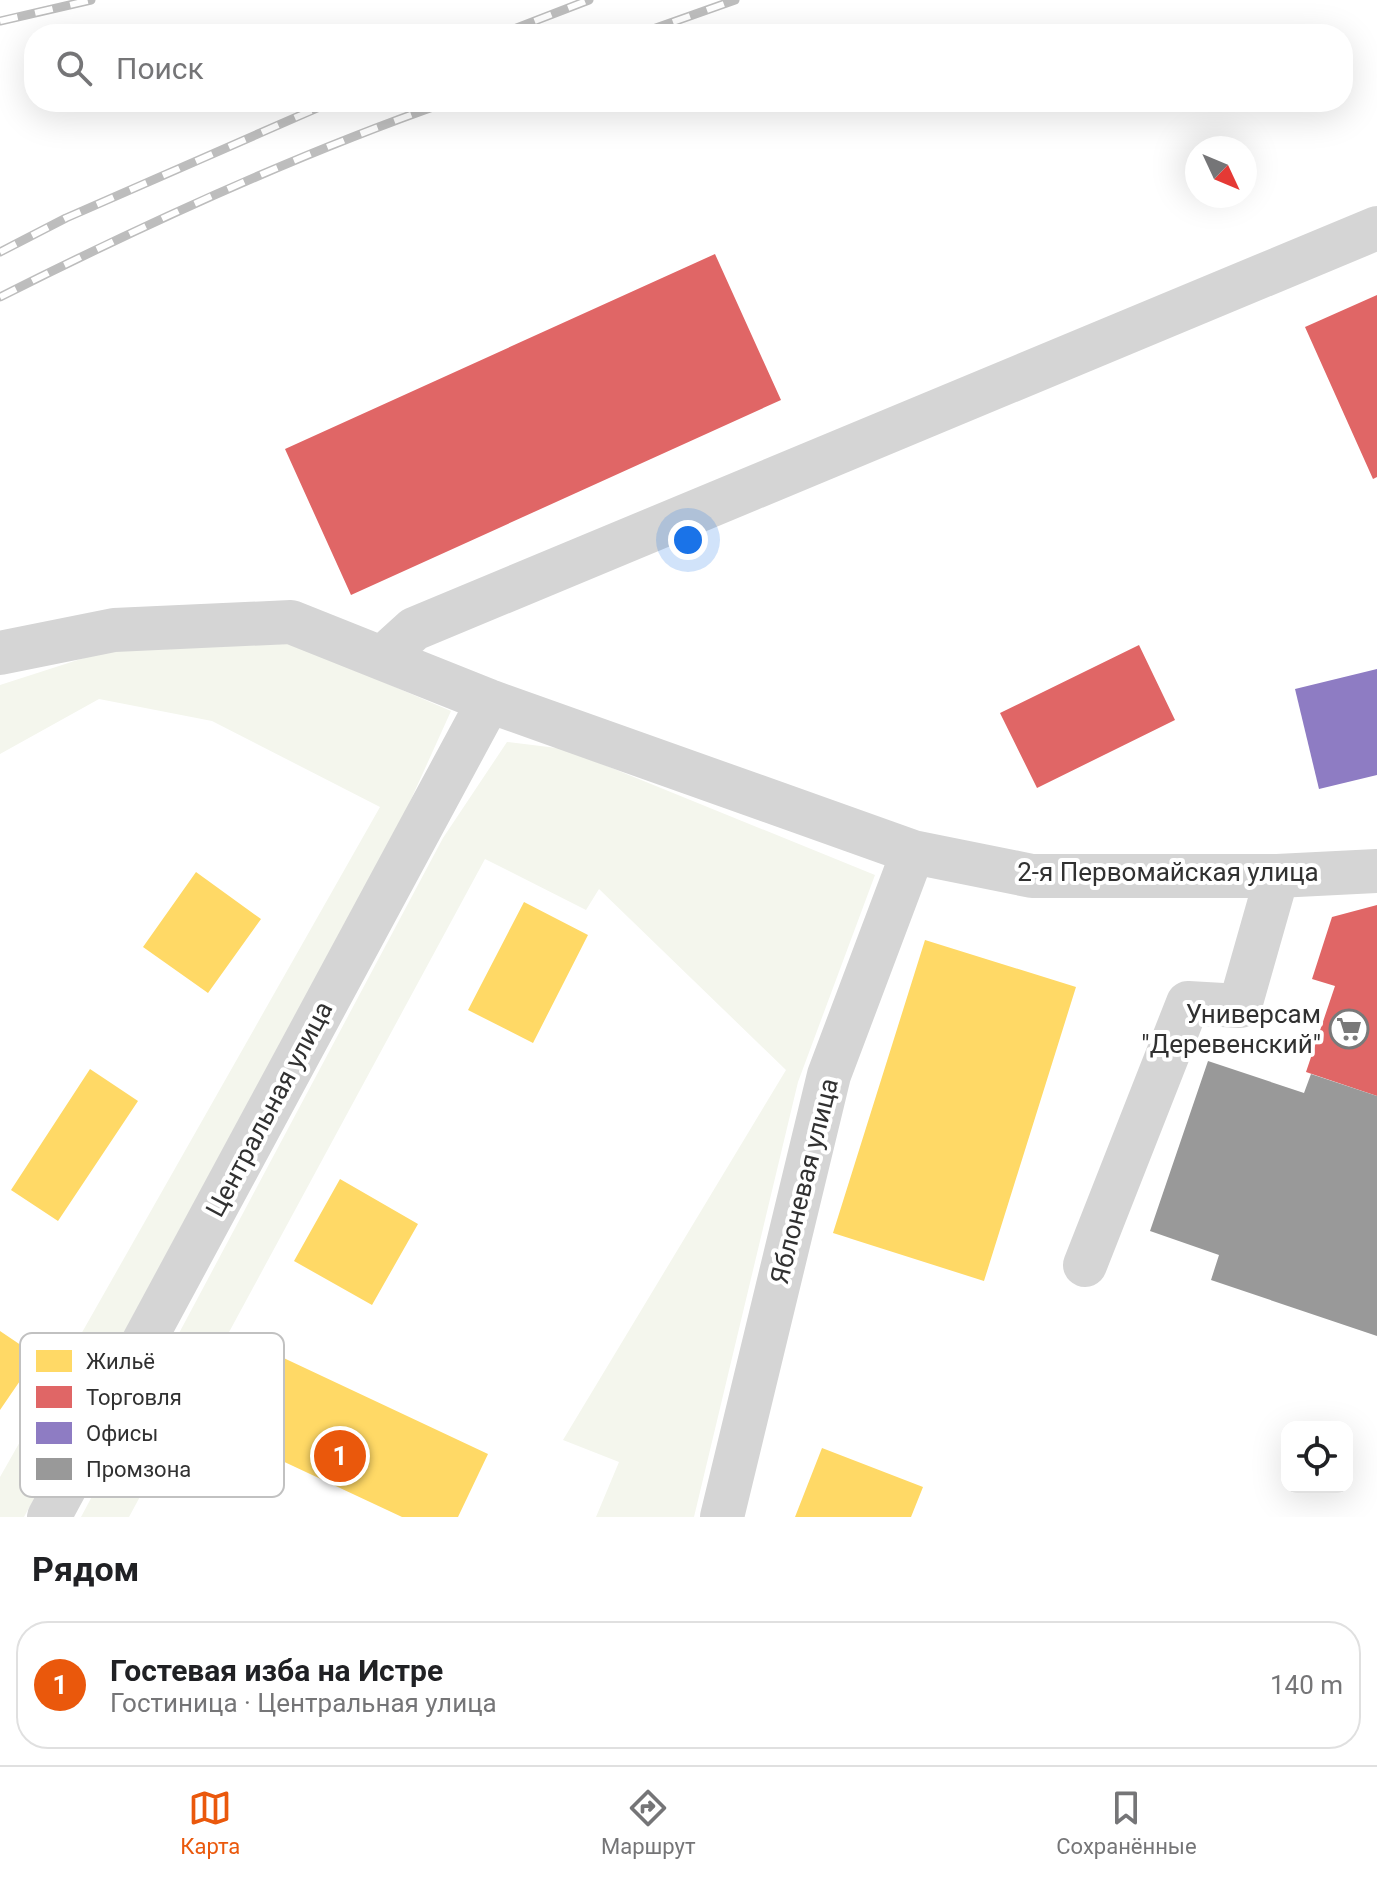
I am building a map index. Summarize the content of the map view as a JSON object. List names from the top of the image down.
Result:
{
  "streets": {
    "street": ["2-я Первомайская улица", "Центральная улица", "Яблоневая улица"]
  },
  "crossings": [
    ["2-я Первомайская улица", "Центральная улица"],
    ["2-я Первомайская улица", "Яблоневая улица"]
  ],
  "places": {
    "supermarket": ["Универсам \"Деревенский\""]
  },
  "legend": [
    "Жильё",
    "Торговля",
    "Офисы",
    "Промзона"
  ],
  "north": "bottom right",
  "page": {
    "search": "Поиск",
    "pins": "1",
    "heading": "Рядом",
    "list": [
      {
        "mark": "1",
        "name": "Гостевая изба на Истре",
        "note": "Гостиница · Центральная улица",
        "value": "140 m"
      }
    ],
    "nav": ["Карта", "Маршрут", "Сохранённые"]
  }
}
